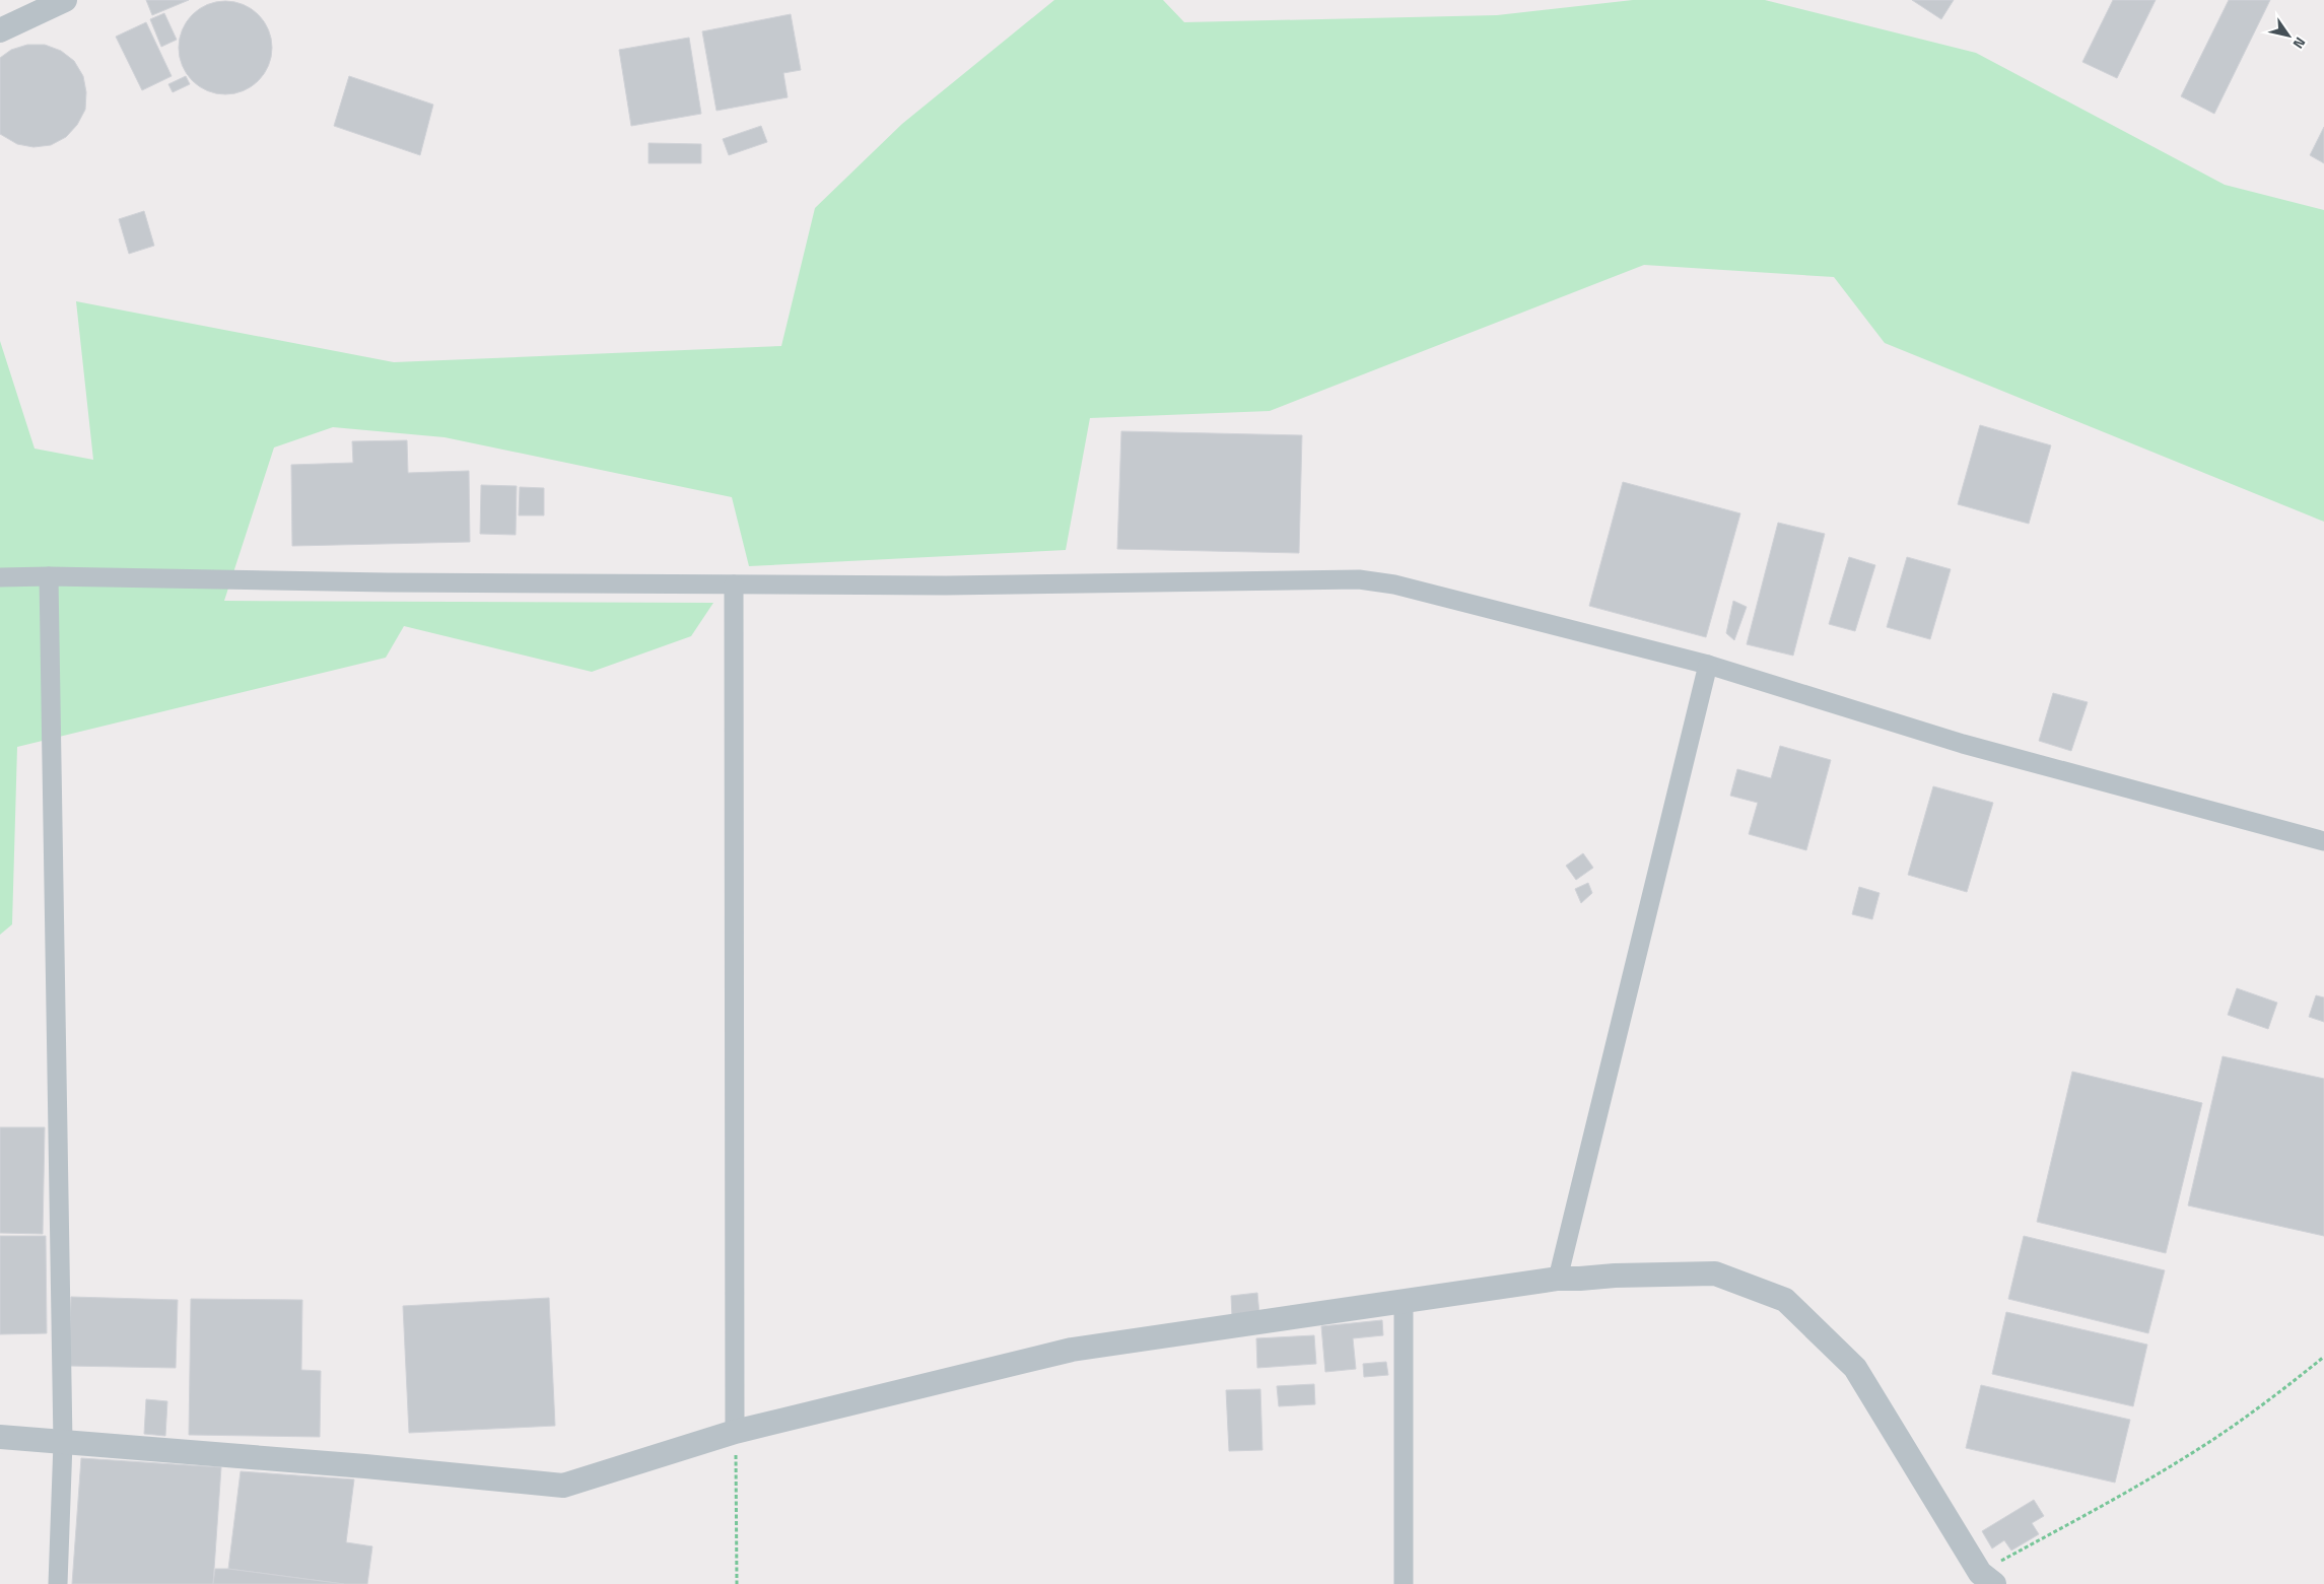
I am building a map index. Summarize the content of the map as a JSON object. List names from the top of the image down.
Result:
{
  "north": "bottom right"
}
